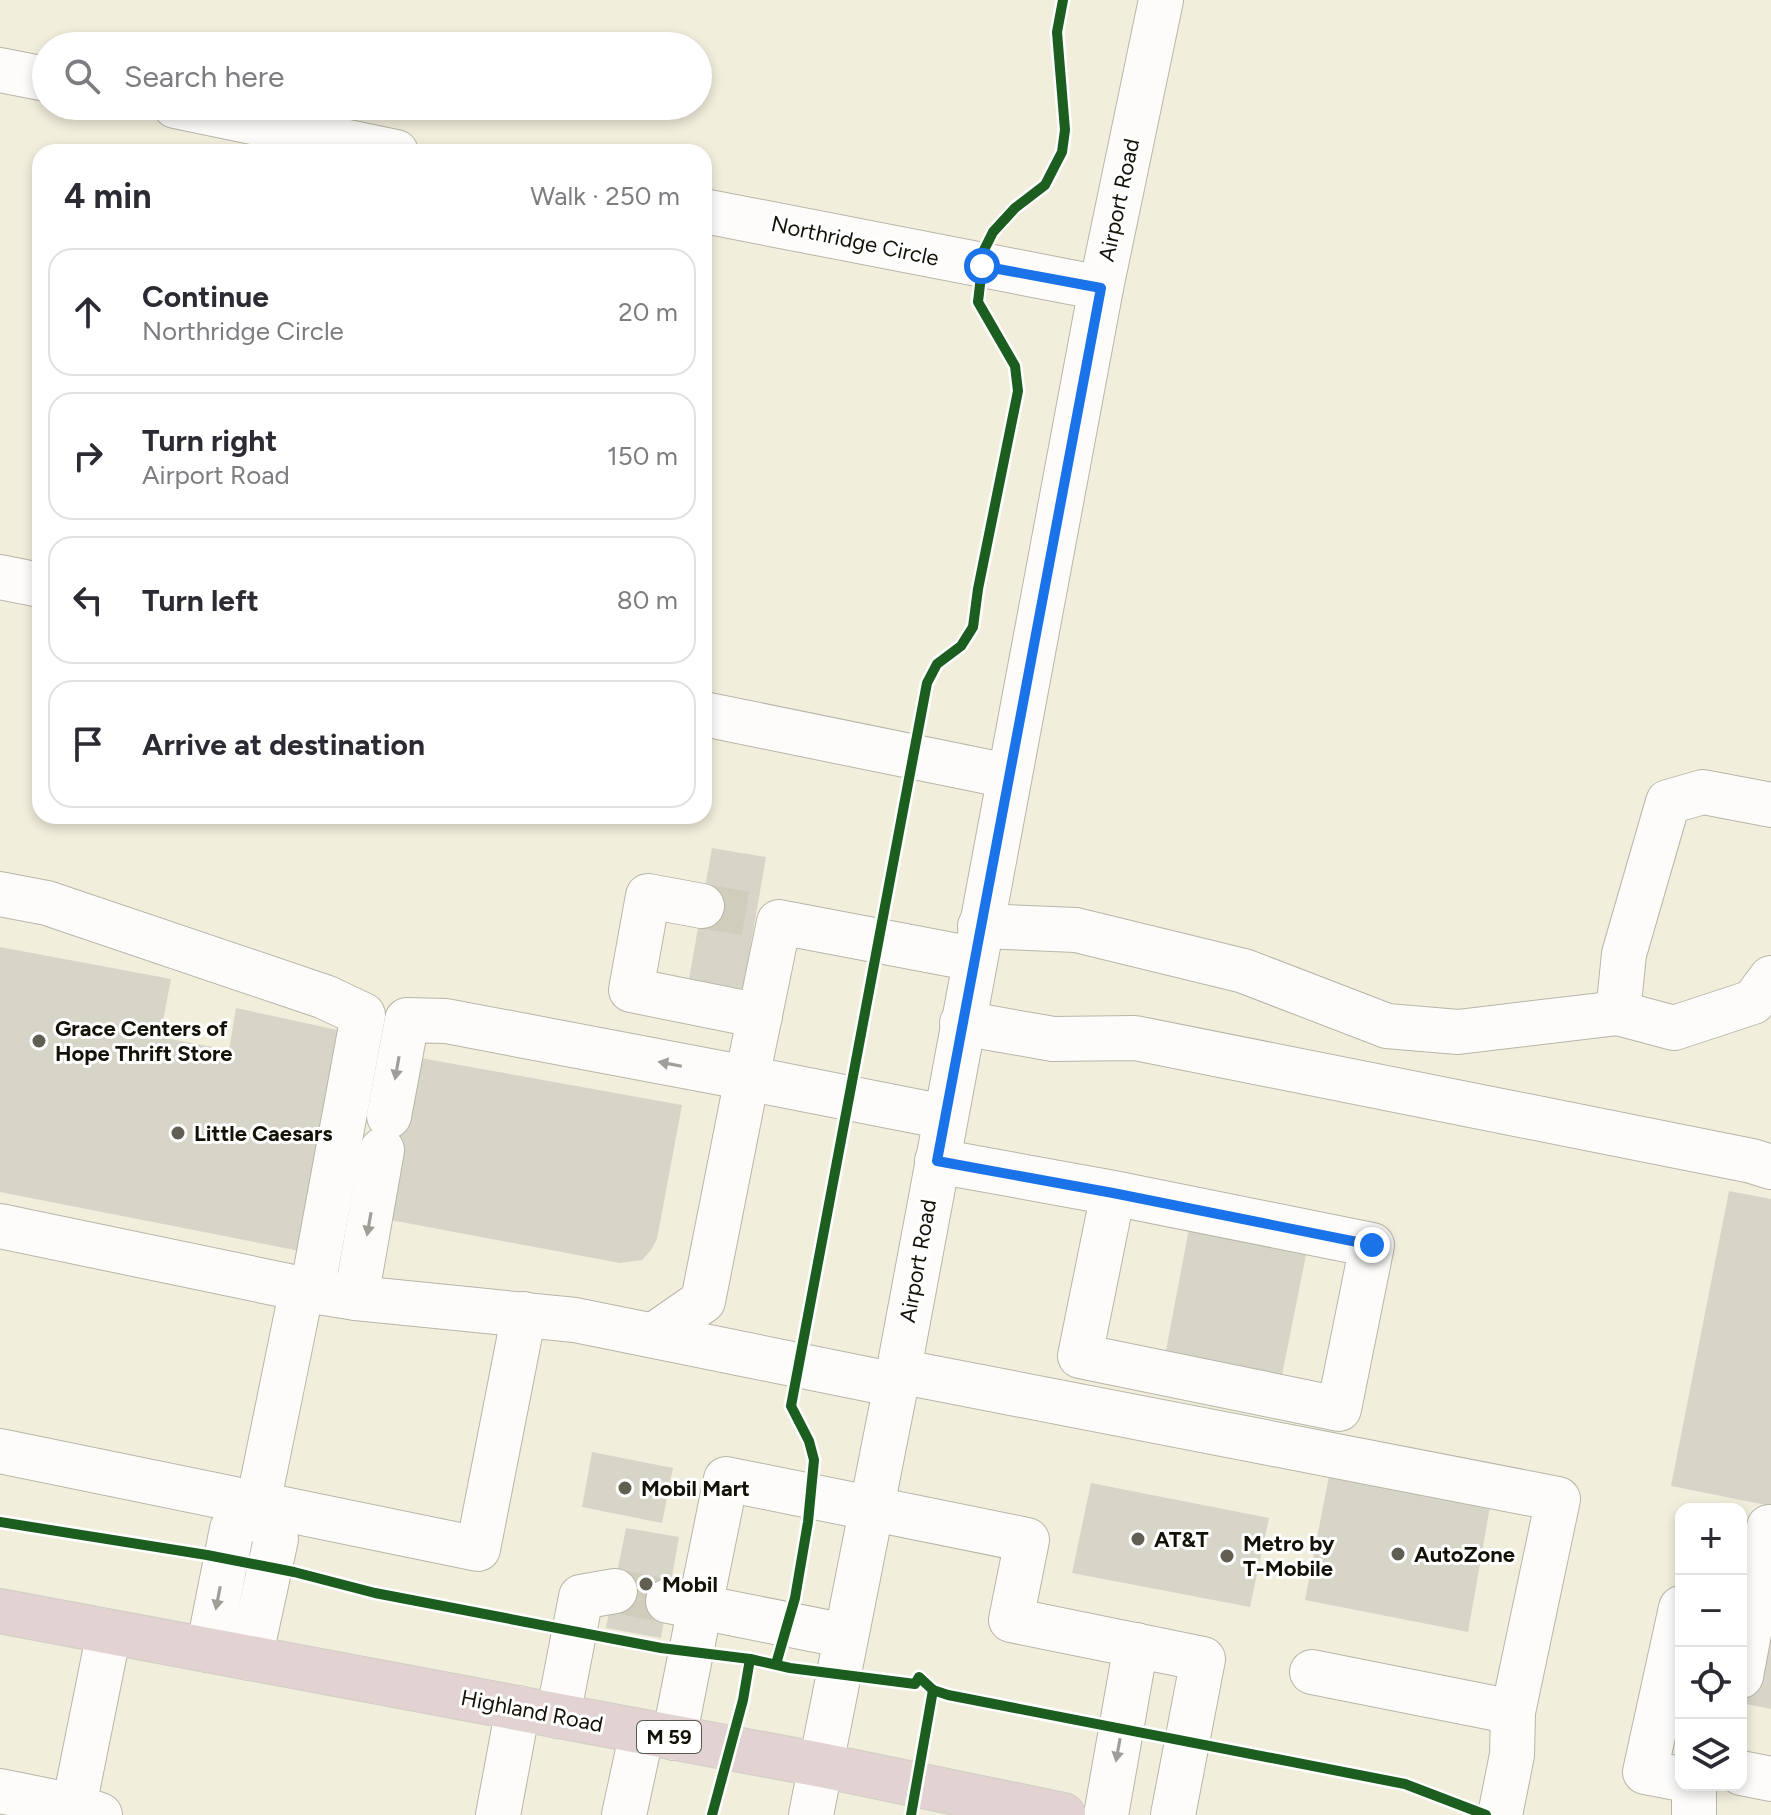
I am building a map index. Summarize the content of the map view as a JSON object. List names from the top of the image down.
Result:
{
  "streets": {
    "highway": ["Highland Road", "M 59"],
    "street": ["Airport Road", "Northridge Circle"]
  },
  "crossings": [
    ["Airport Road", "Northridge Circle"],
    ["Airport Road", "Highland Road"]
  ],
  "places": [
    "Grace Centers of Hope Thrift Store",
    "Little Caesars",
    "Mobil Mart",
    "AT&T",
    "AutoZone",
    "Metro by T-Mobile",
    "Mobil"
  ],
  "page": {
    "search": "Search here",
    "heading": ["4 min", "Walk · 250 m"],
    "list": [
      ["Continue", "Northridge Circle", "20 m"],
      ["Turn right", "Airport Road", "150 m"],
      ["Turn left", "80 m"],
      "Arrive at destination"
    ],
    "map_buttons": ["+", "−"]
  }
}
